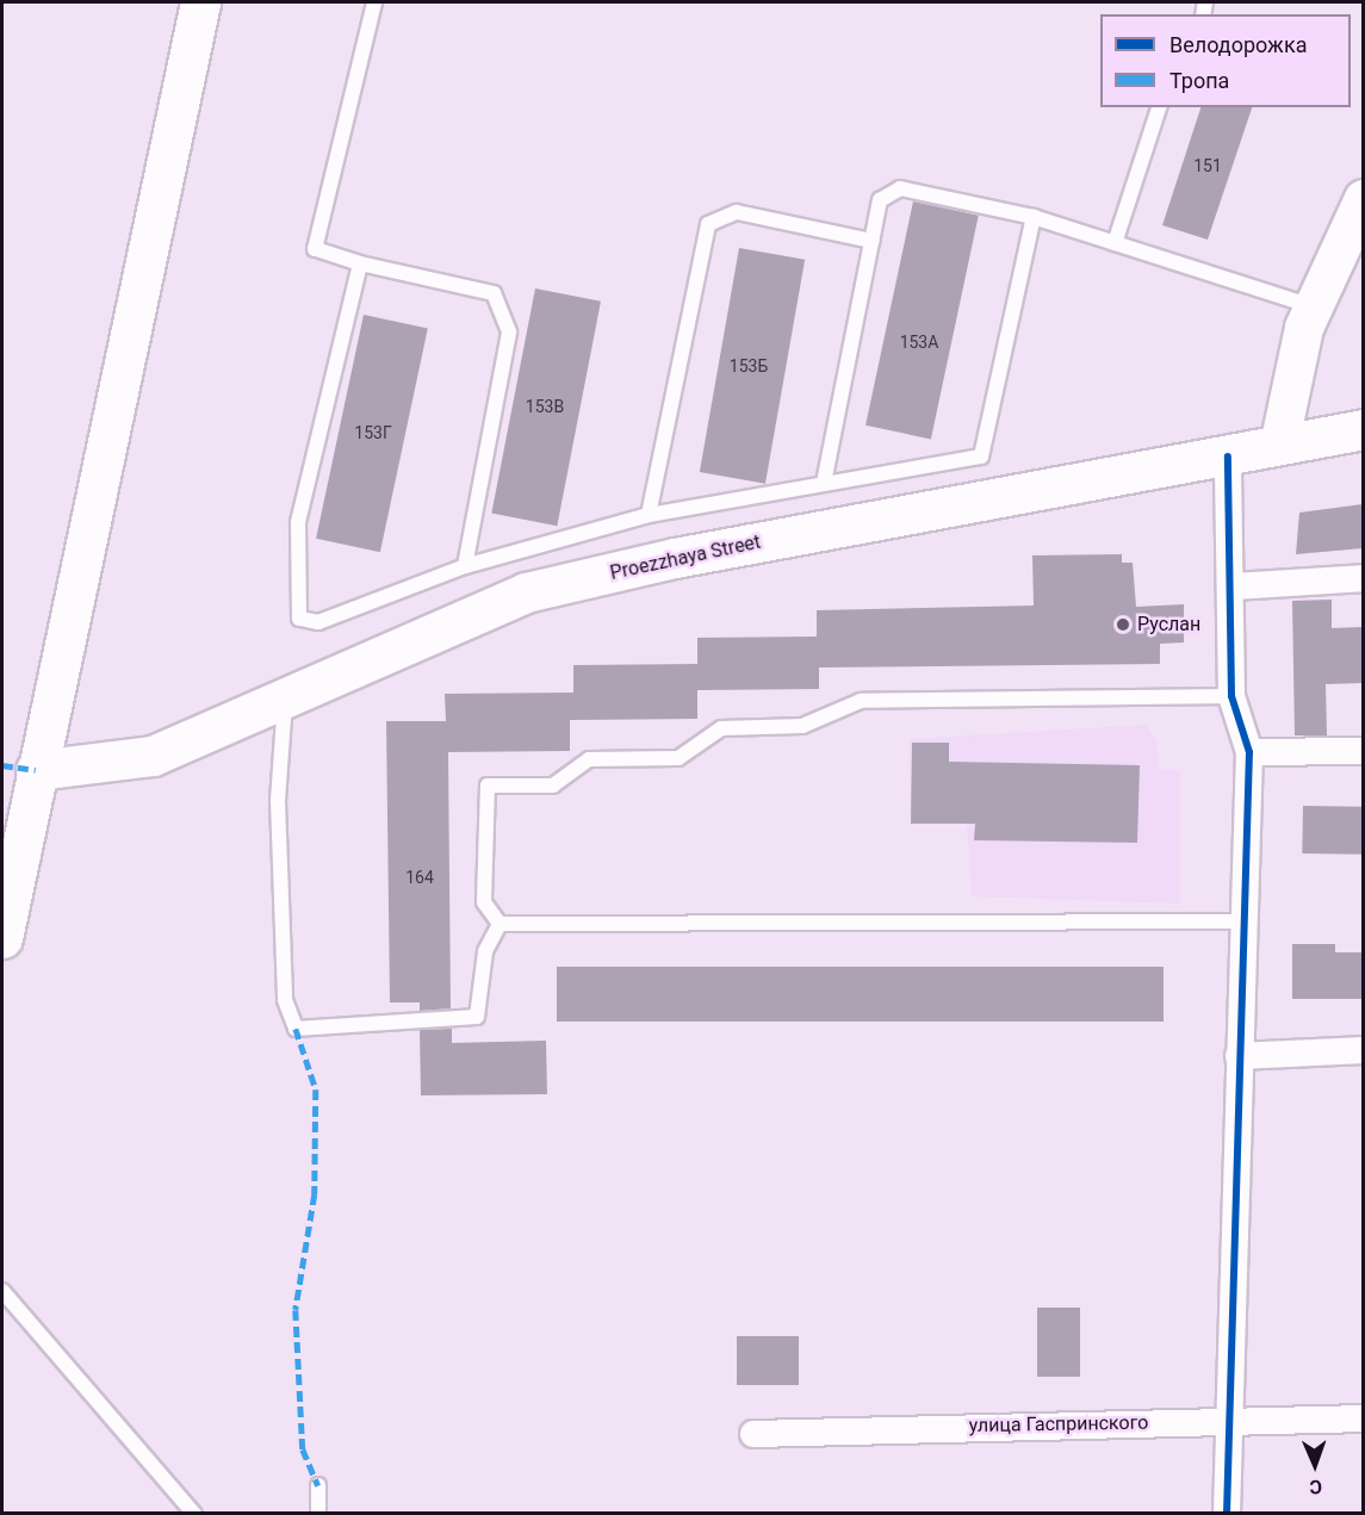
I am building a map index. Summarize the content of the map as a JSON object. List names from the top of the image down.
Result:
{
  "streets": {
    "highway": ["Proezzhaya Street"],
    "street": ["улица Гаспринского"]
  },
  "places": ["Руслан"],
  "house_numbers": [
    "151",
    "153А",
    "153Б",
    "153В",
    "153Г",
    "164"
  ],
  "legend": ["Велодорожка", "Тропа"],
  "north": "bottom"
}
